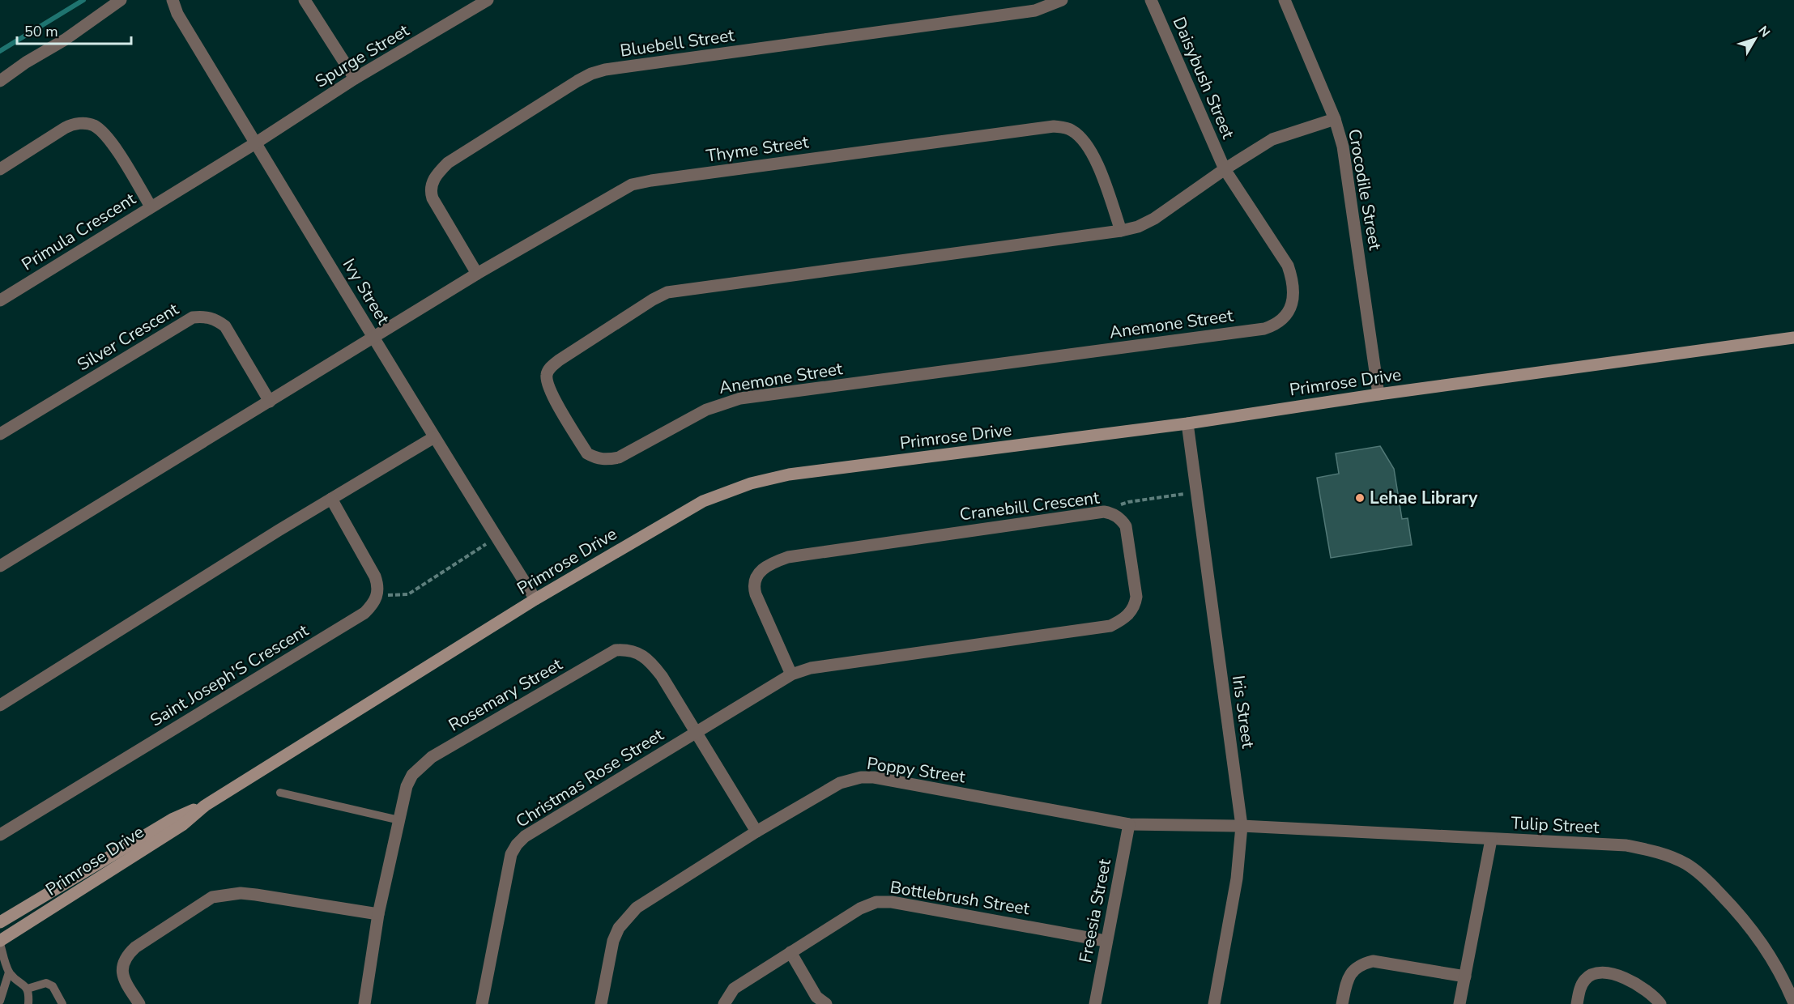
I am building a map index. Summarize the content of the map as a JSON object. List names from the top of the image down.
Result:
{
  "streets": {
    "street": [
      "Bluebell Street",
      "Spurge Street",
      "Daisybush Street",
      "Thyme Street",
      "Crocodile Street",
      "Primula Crescent",
      "Ivy Street",
      "Anemone Street",
      "Silver Crescent",
      "Primrose Drive",
      "Cranebill Crescent",
      "Saint Joseph'S Crescent",
      "Rosemary Street",
      "Iris Street",
      "Poppy Street",
      "Christmas Rose Street",
      "Tulip Street",
      "Bottlebrush Street",
      "Freesia Street"
    ]
  },
  "crossings": [
    ["Bluebell Street", "Thyme Street"],
    ["Spurge Street", "Primula Crescent"],
    ["Spurge Street", "Ivy Street"],
    ["Daisybush Street", "Anemone Street"],
    ["Thyme Street", "Ivy Street"],
    ["Thyme Street", "Anemone Street"],
    ["Crocodile Street", "Anemone Street"],
    ["Crocodile Street", "Primrose Drive"],
    ["Primula Crescent", "Ivy Street"],
    ["Ivy Street", "Primrose Drive"],
    ["Primrose Drive", "Iris Street"],
    ["Cranebill Crescent", "Rosemary Street"],
    ["Cranebill Crescent", "Christmas Rose Street"],
    ["Rosemary Street", "Poppy Street"],
    ["Rosemary Street", "Christmas Rose Street"],
    ["Iris Street", "Poppy Street"],
    ["Iris Street", "Tulip Street"],
    ["Poppy Street", "Tulip Street"],
    ["Poppy Street", "Freesia Street"],
    ["Bottlebrush Street", "Freesia Street"]
  ],
  "places": ["Lehae Library"],
  "scale_bar": "50 m",
  "north": "top right"
}
